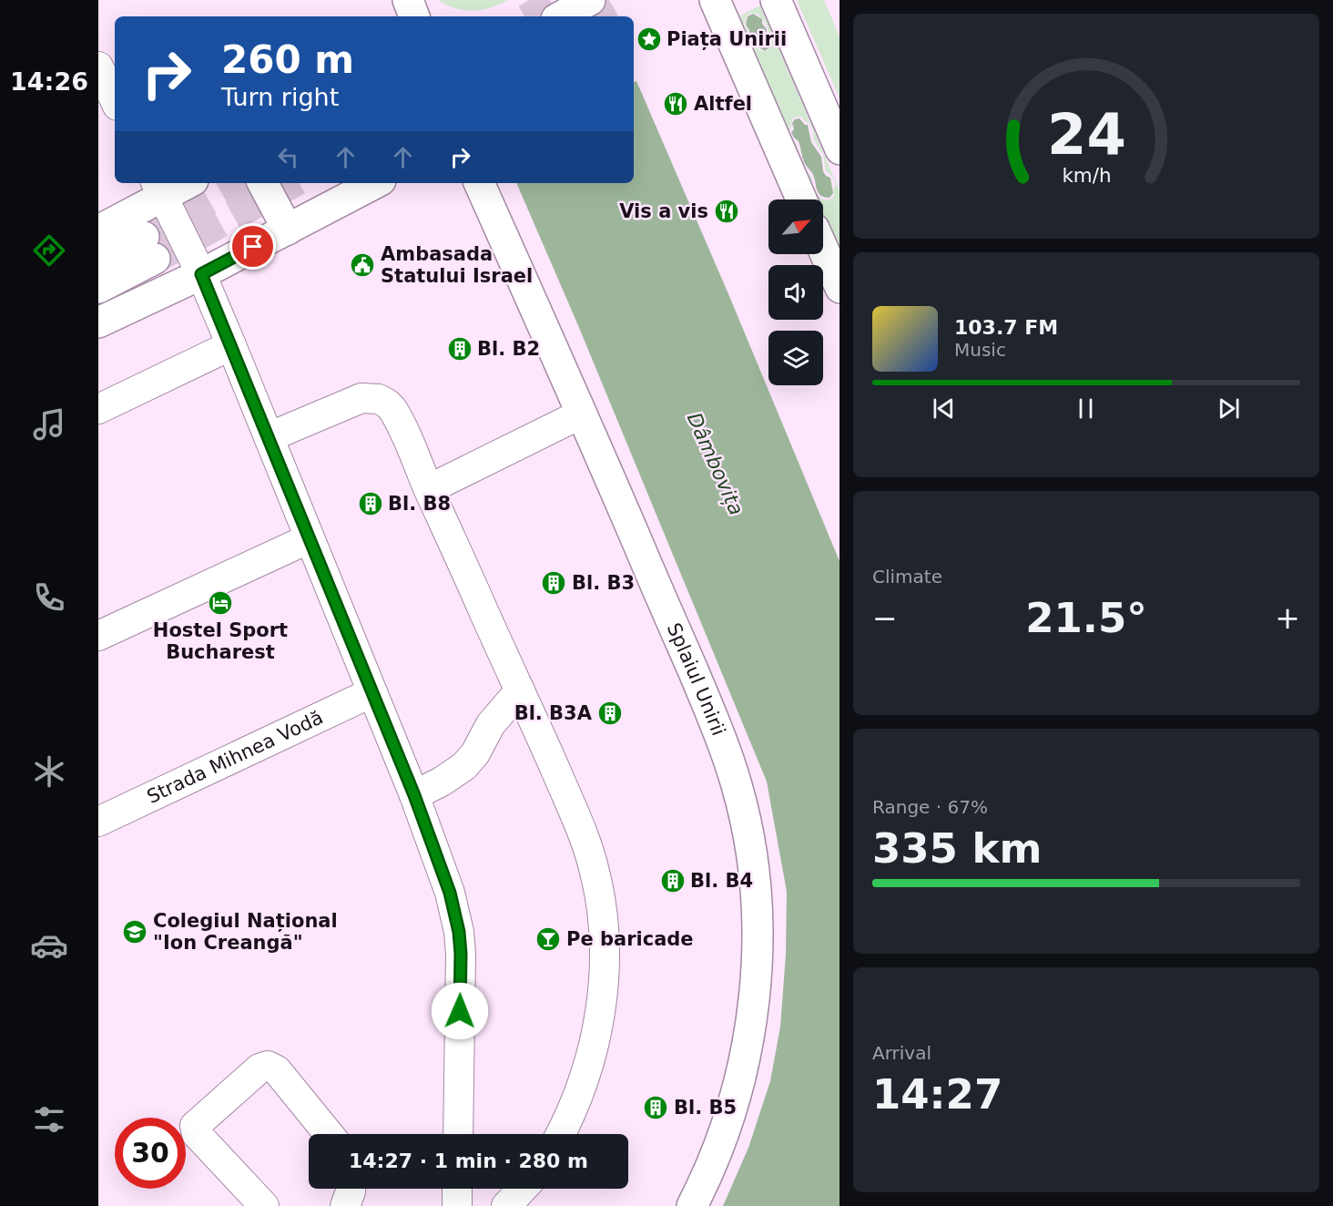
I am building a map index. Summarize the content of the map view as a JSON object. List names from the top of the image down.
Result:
{
  "streets": {
    "main road": ["Splaiul Unirii"],
    "street": ["Strada Mihnea Vodă"]
  },
  "water": ["Dâmbovița"],
  "places": {
    "place": ["Piața Unirii"],
    "restaurant": ["Altfel", "Vis a vis"],
    "public building": ["Ambasada Statului Israel"],
    "building": [
      "Bl. B2",
      "Bl. B8",
      "Bl. B3",
      "Bl. B3A",
      "Bl. B4",
      "Bl. B5"
    ],
    "hotel": ["Hostel Sport Bucharest"],
    "school or university": ["Colegiul Național \"Ion Creangă\""],
    "bar": ["Pe baricade"]
  },
  "north": "top right",
  "page": {
    "tabs": "14:26",
    "turn": ["260 m", "Turn right"],
    "song": ["103.7 FM", "Music"],
    "tile": [
      "Climate",
      ["Range · 67%", "335 km"],
      ["Arrival", "14:27"]
    ],
    "heat": ["−", "21.5°", "+"],
    "limit": "30",
    "trip": "14:27 · 1 min · 280 m",
    "gauge": ["24", "km/h"]
  }
}
